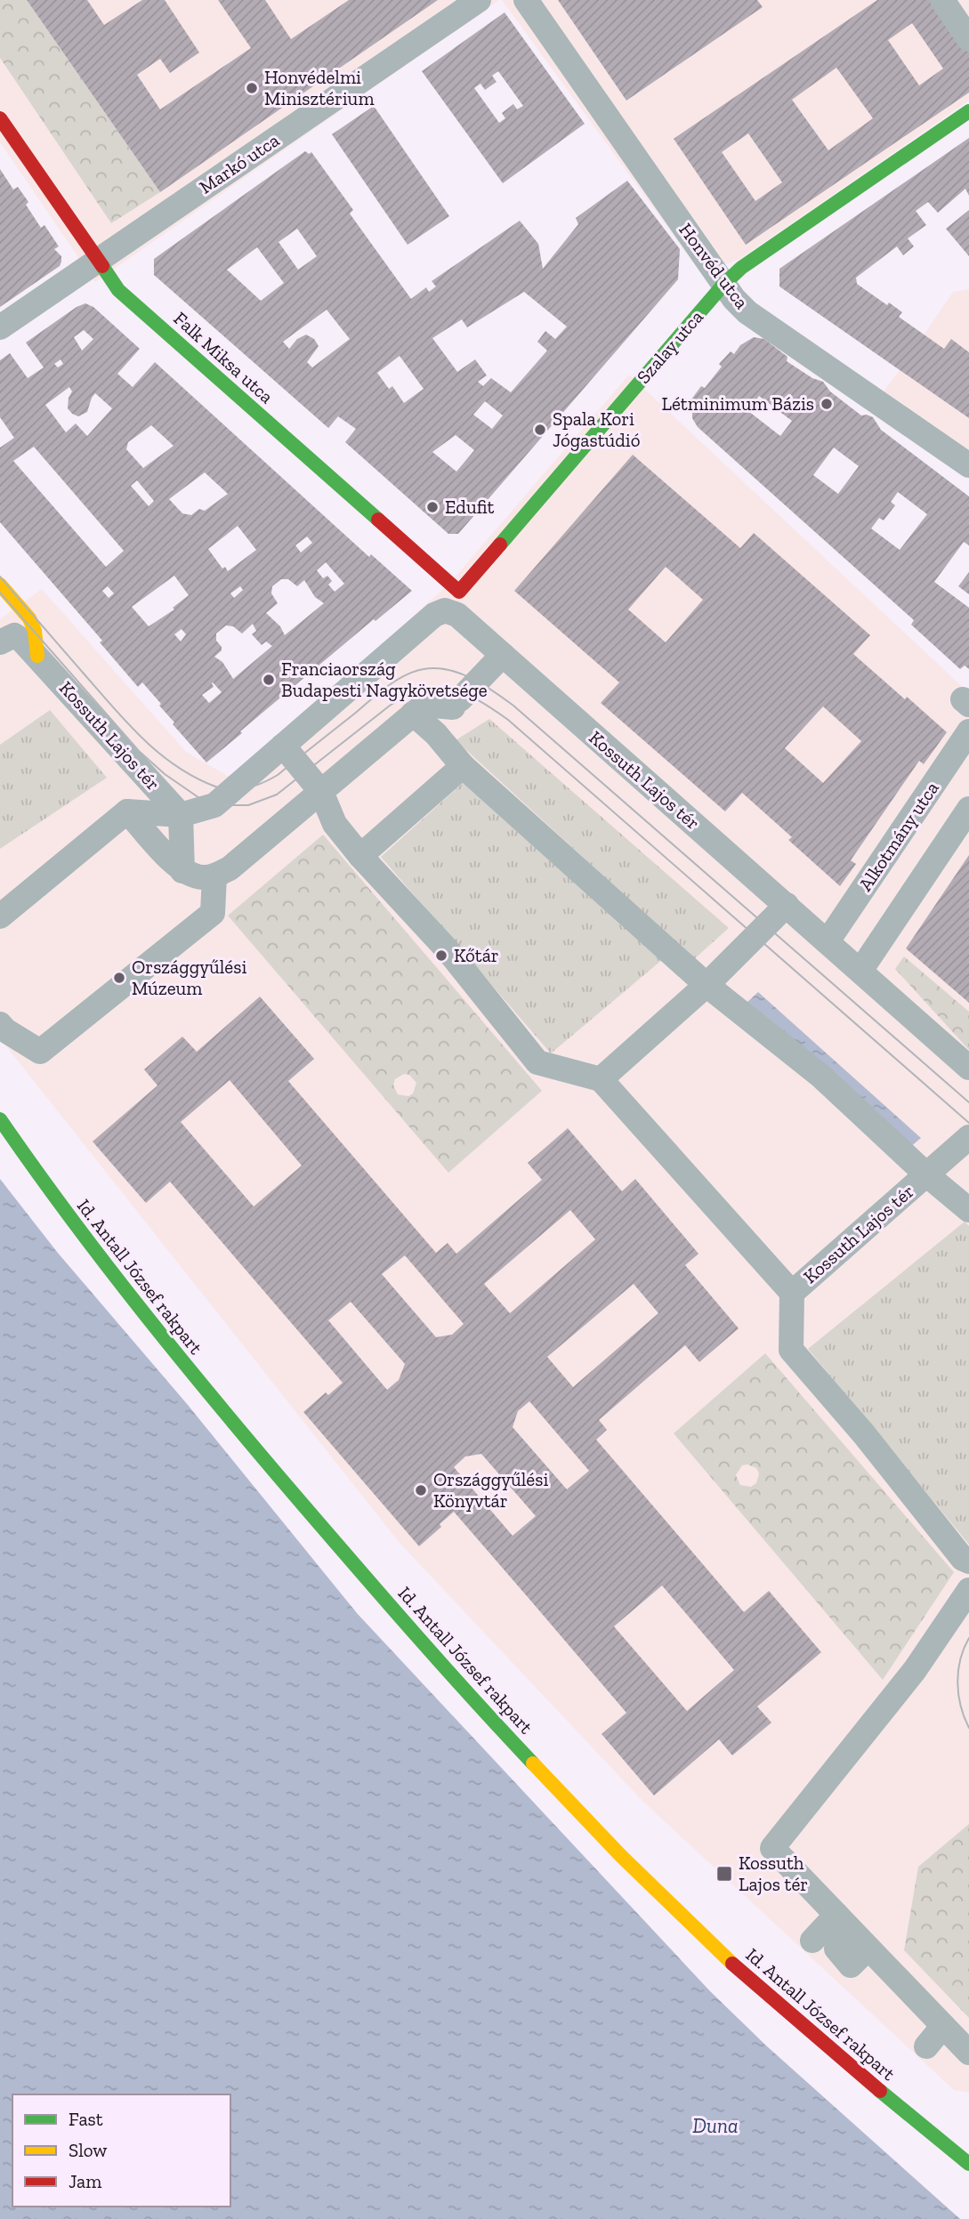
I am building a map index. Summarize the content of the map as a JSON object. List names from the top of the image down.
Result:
{
  "streets": {
    "street": [
      "Markó utca",
      "Honvéd utca",
      "Szalay utca",
      "Falk Miksa utca",
      "Kossuth Lajos tér",
      "Alkotmány utca",
      "Id. Antall József rakpart"
    ]
  },
  "crossings": [
    ["Markó utca", "Falk Miksa utca"],
    ["Honvéd utca", "Szalay utca"],
    ["Szalay utca", "Falk Miksa utca"],
    ["Szalay utca", "Kossuth Lajos tér"],
    ["Falk Miksa utca", "Kossuth Lajos tér"],
    ["Kossuth Lajos tér", "Alkotmány utca"]
  ],
  "water": ["Duna"],
  "places": {
    "other": [
      "Honvédelmi Minisztérium",
      "Létminimum Bázis",
      "Spala Kori Jógastúdió",
      "Edufit",
      "Franciaország Budapesti Nagykövetsége",
      "Kőtár",
      "Országgyűlési Múzeum",
      "Országgyűlési Könyvtár"
    ],
    "transit": ["Kossuth Lajos tér"]
  },
  "legend": ["Fast", "Slow", "Jam"]
}
